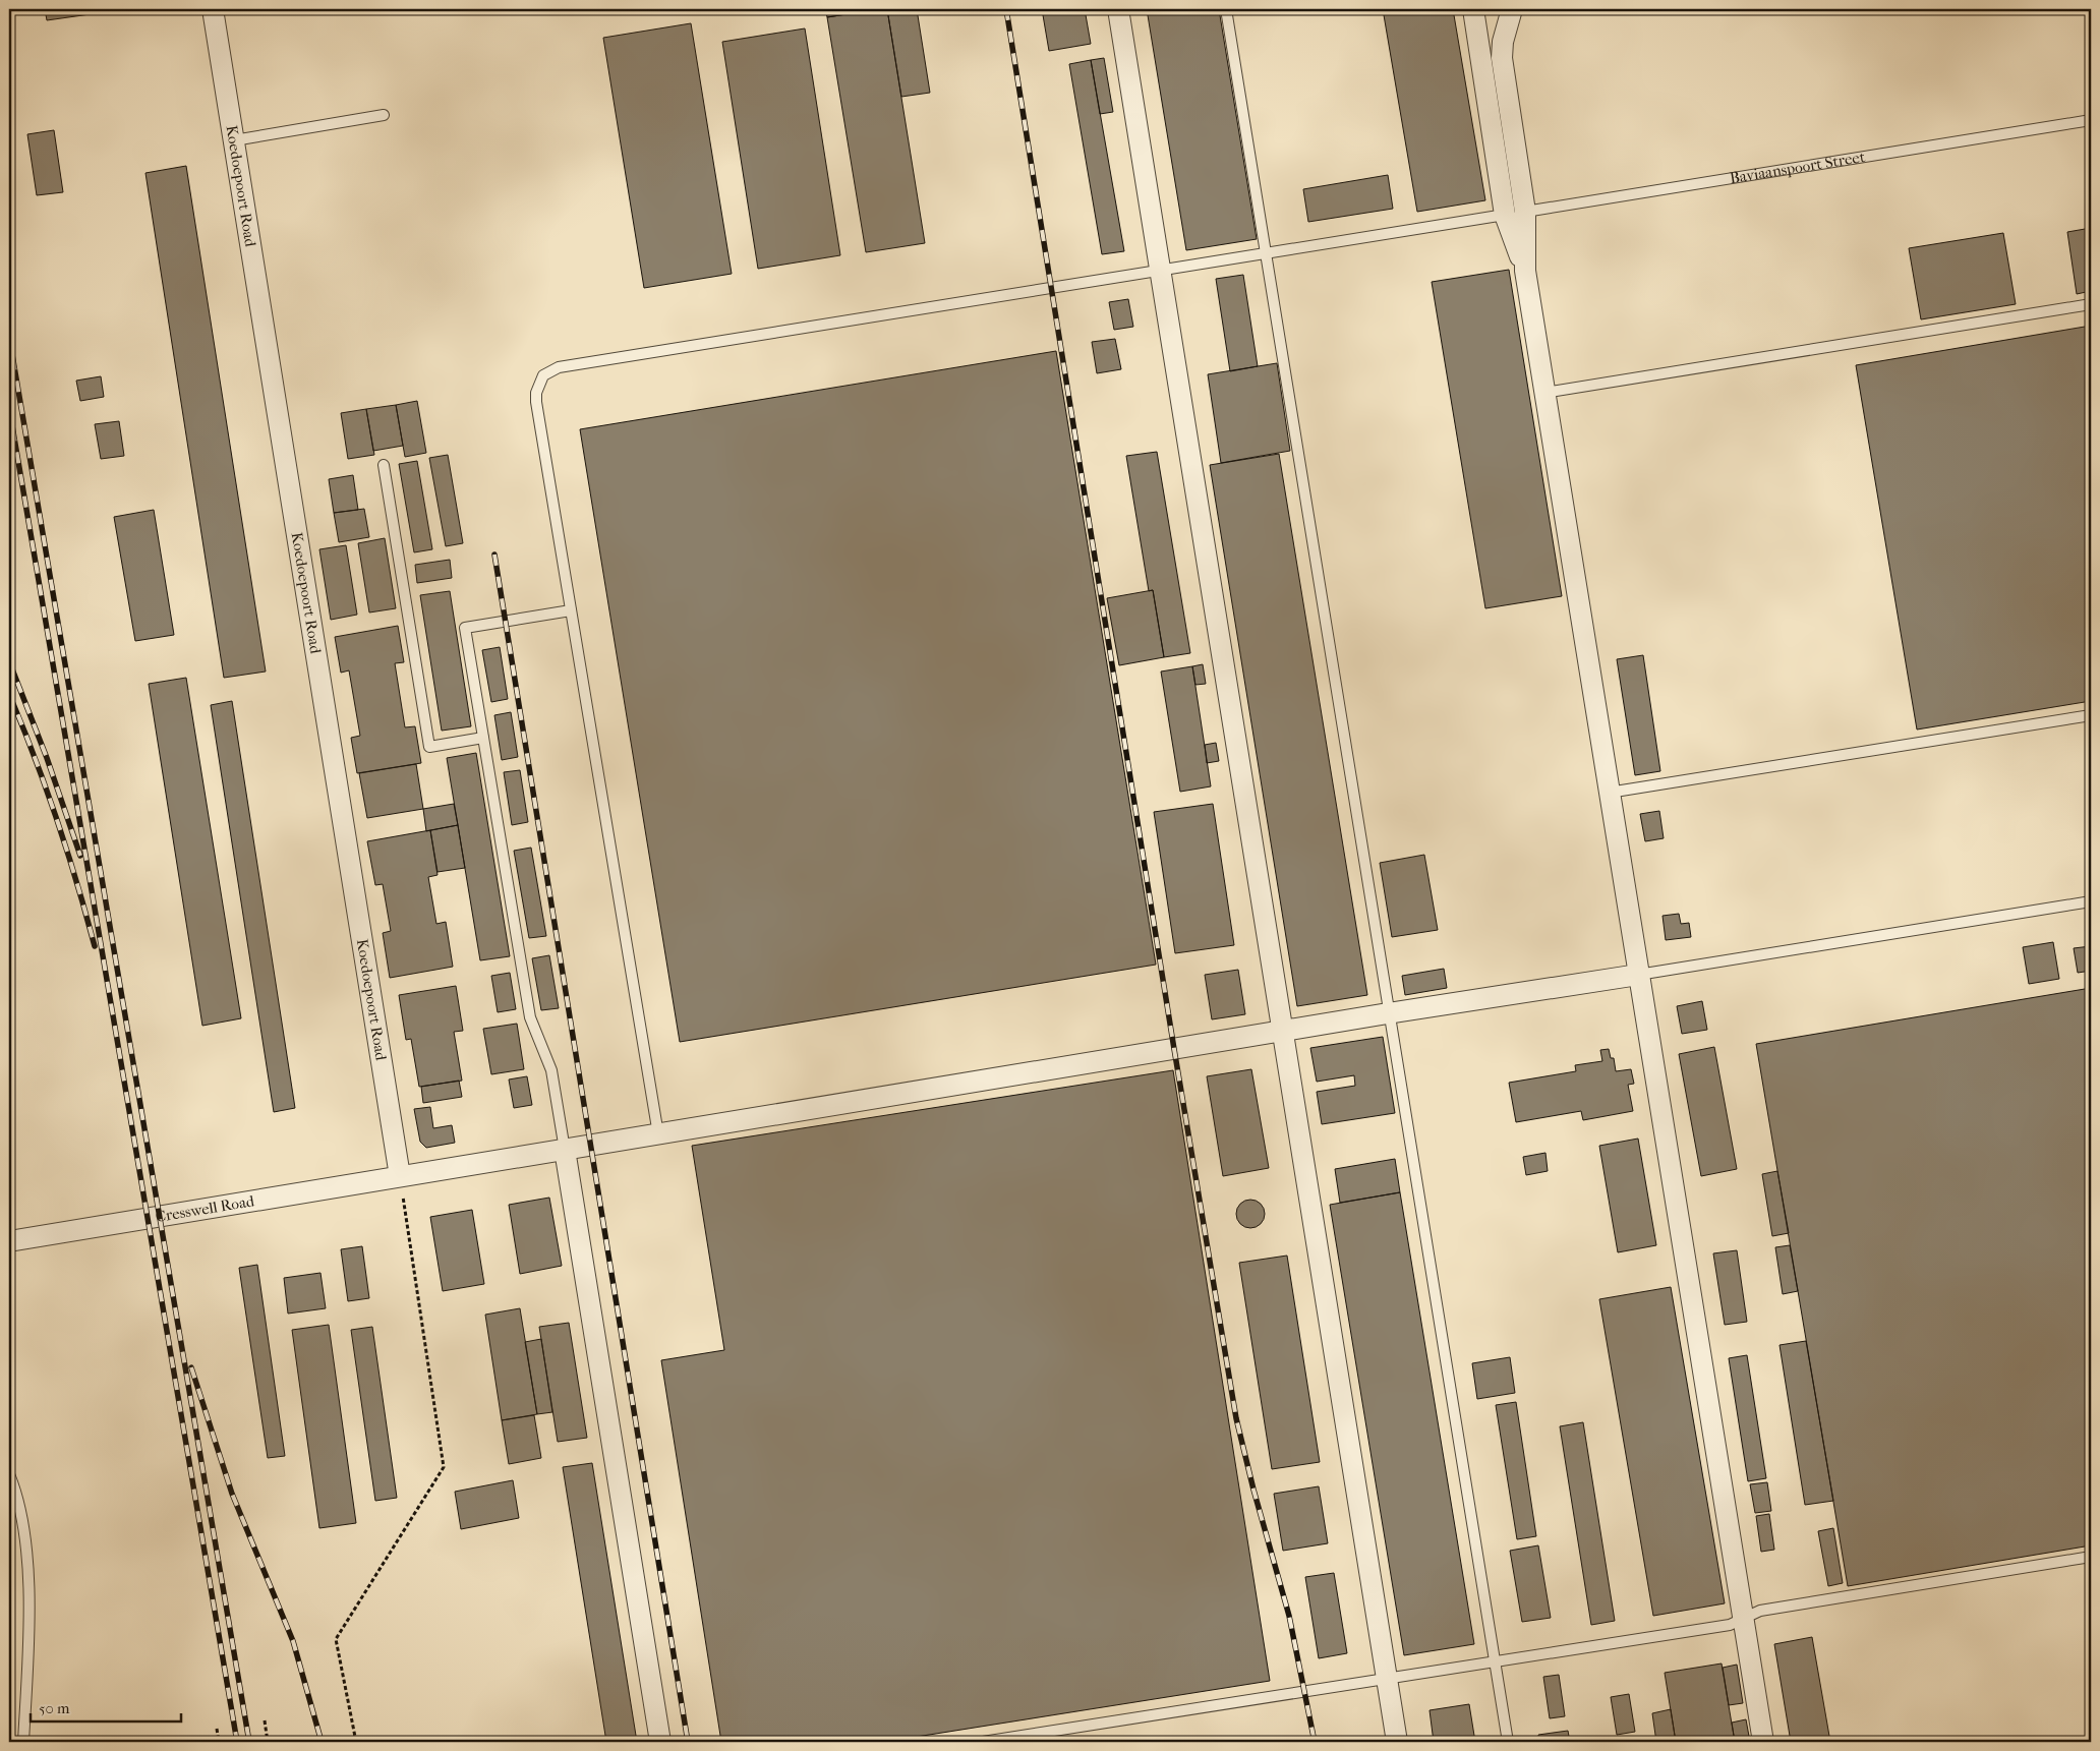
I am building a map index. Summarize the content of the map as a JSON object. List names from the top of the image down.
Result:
{
  "streets": {
    "street": ["Koedoepoort Road", "Cresswell Road"],
    "lane": ["Baviaanspoort Street"]
  },
  "crossings": [
    ["Baviaanspoort Street", "Cresswell Road"],
    ["Koedoepoort Road", "Cresswell Road"]
  ],
  "scale_bar": "50 m"
}
